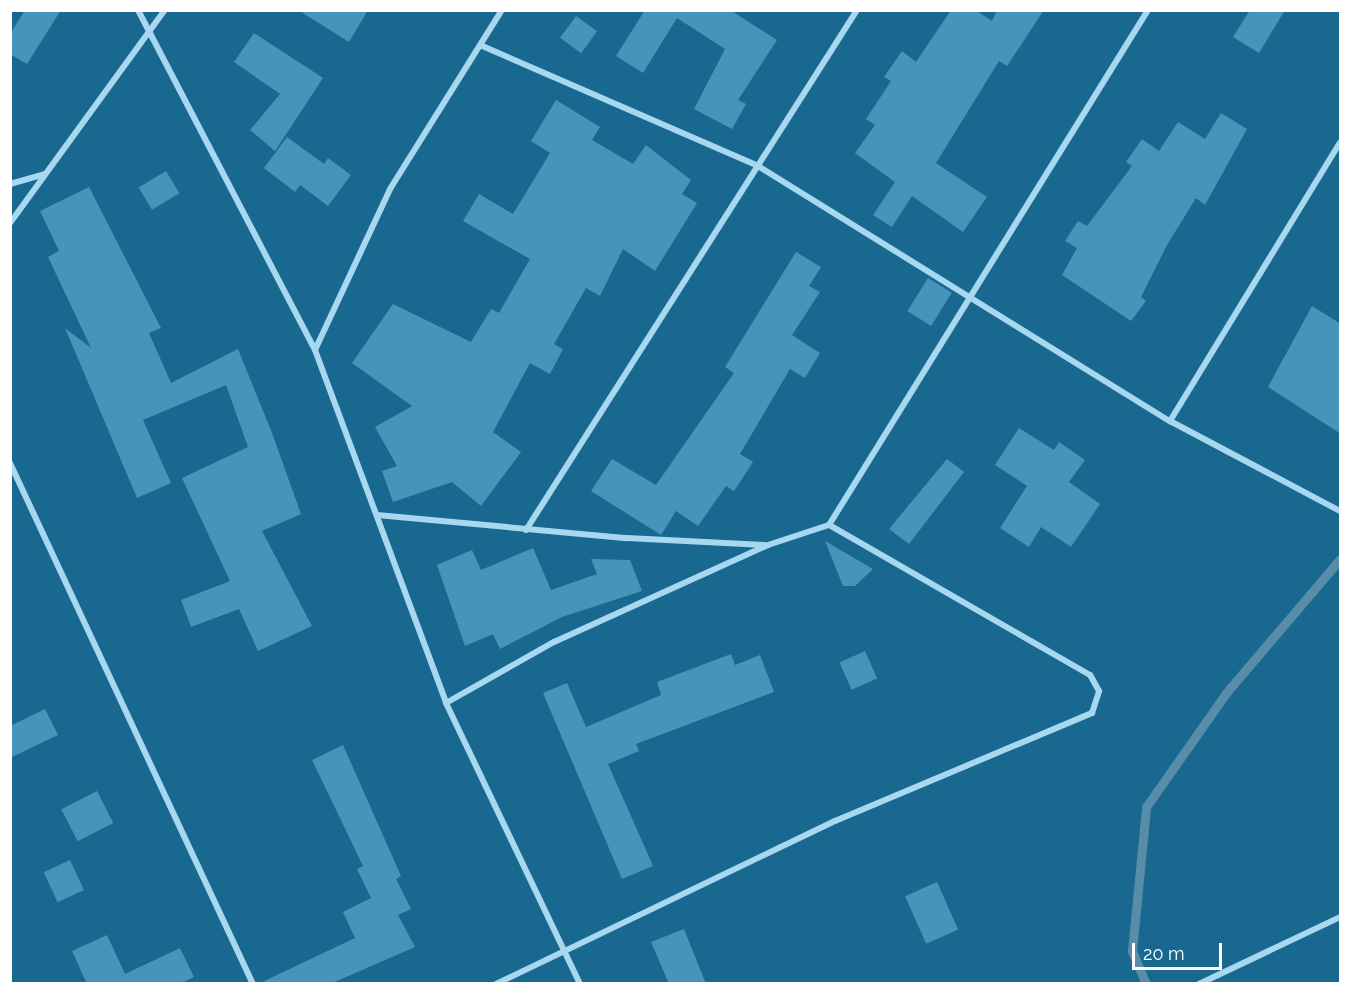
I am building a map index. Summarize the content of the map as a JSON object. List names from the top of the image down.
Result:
{
  "scale_bar": "20 m"
}
